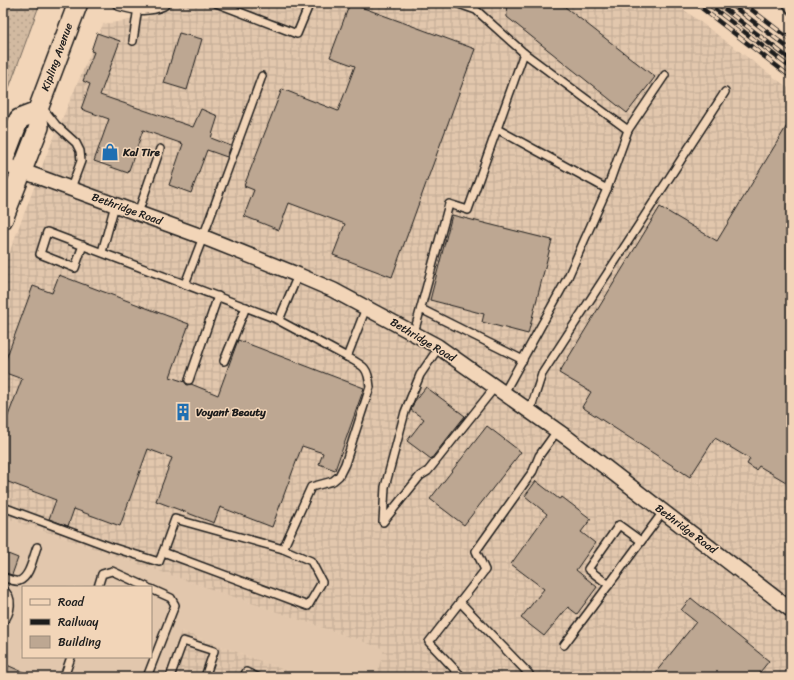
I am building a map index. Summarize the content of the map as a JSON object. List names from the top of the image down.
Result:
{
  "streets": {
    "main road": ["Kipling Avenue"],
    "street": ["Bethridge Road"]
  },
  "crossings": [
    ["Kipling Avenue", "Bethridge Road"]
  ],
  "places": {
    "shop": ["Kal Tire"],
    "building": ["Voyant Beauty"]
  },
  "legend": ["Road", "Railway", "Building"]
}
